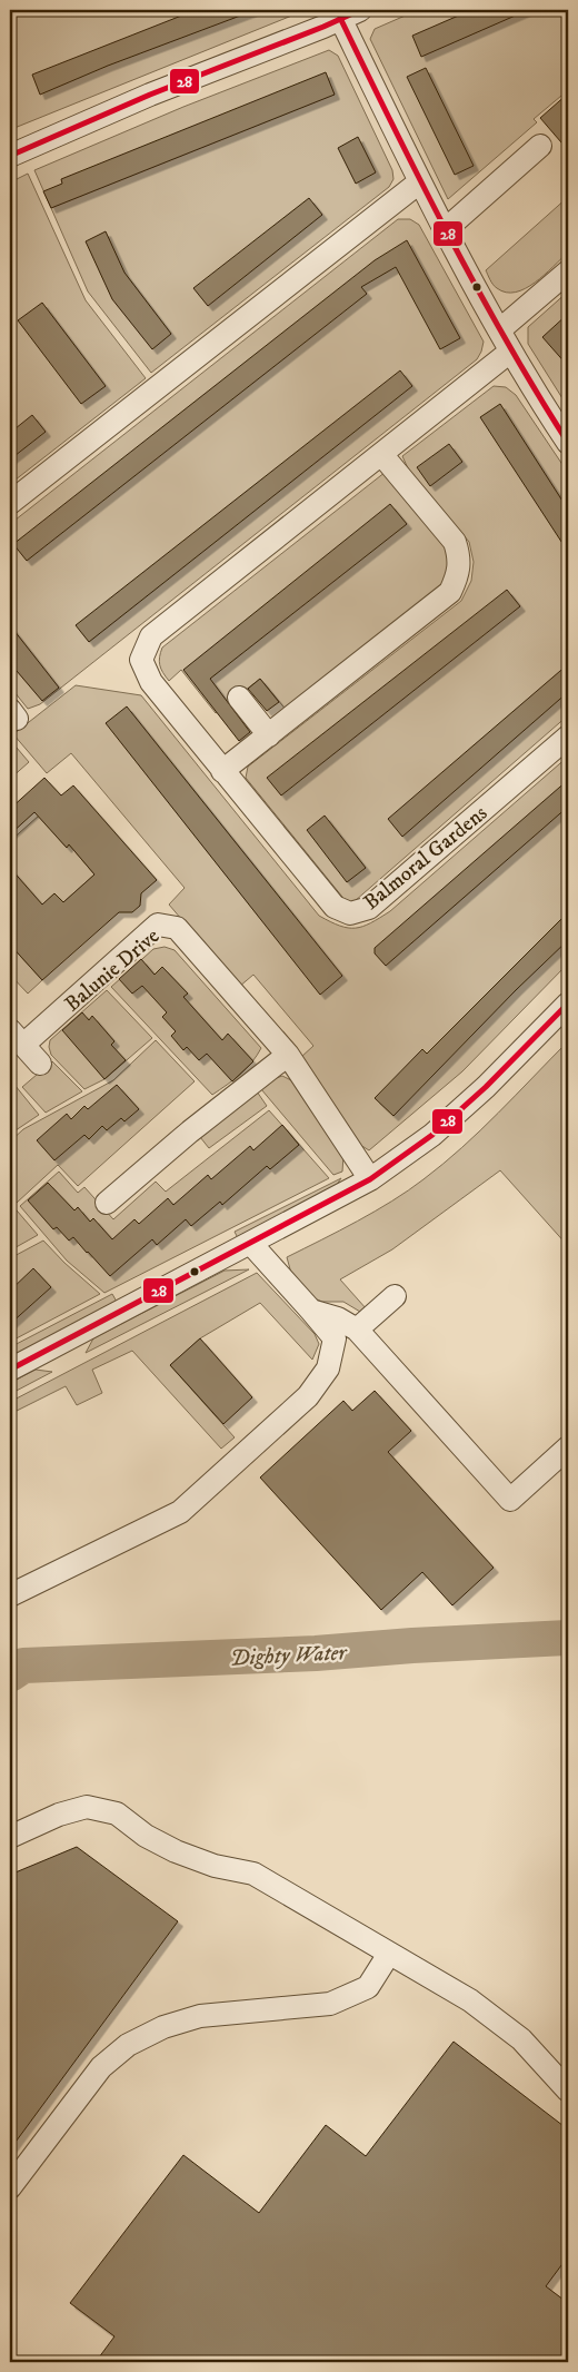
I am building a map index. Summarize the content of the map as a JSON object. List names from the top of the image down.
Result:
{
  "streets": {
    "street": ["Balmoral Gardens", "Balunie Drive"]
  },
  "water": ["Dighty Water"],
  "lines": ["transit line 28"]
}
